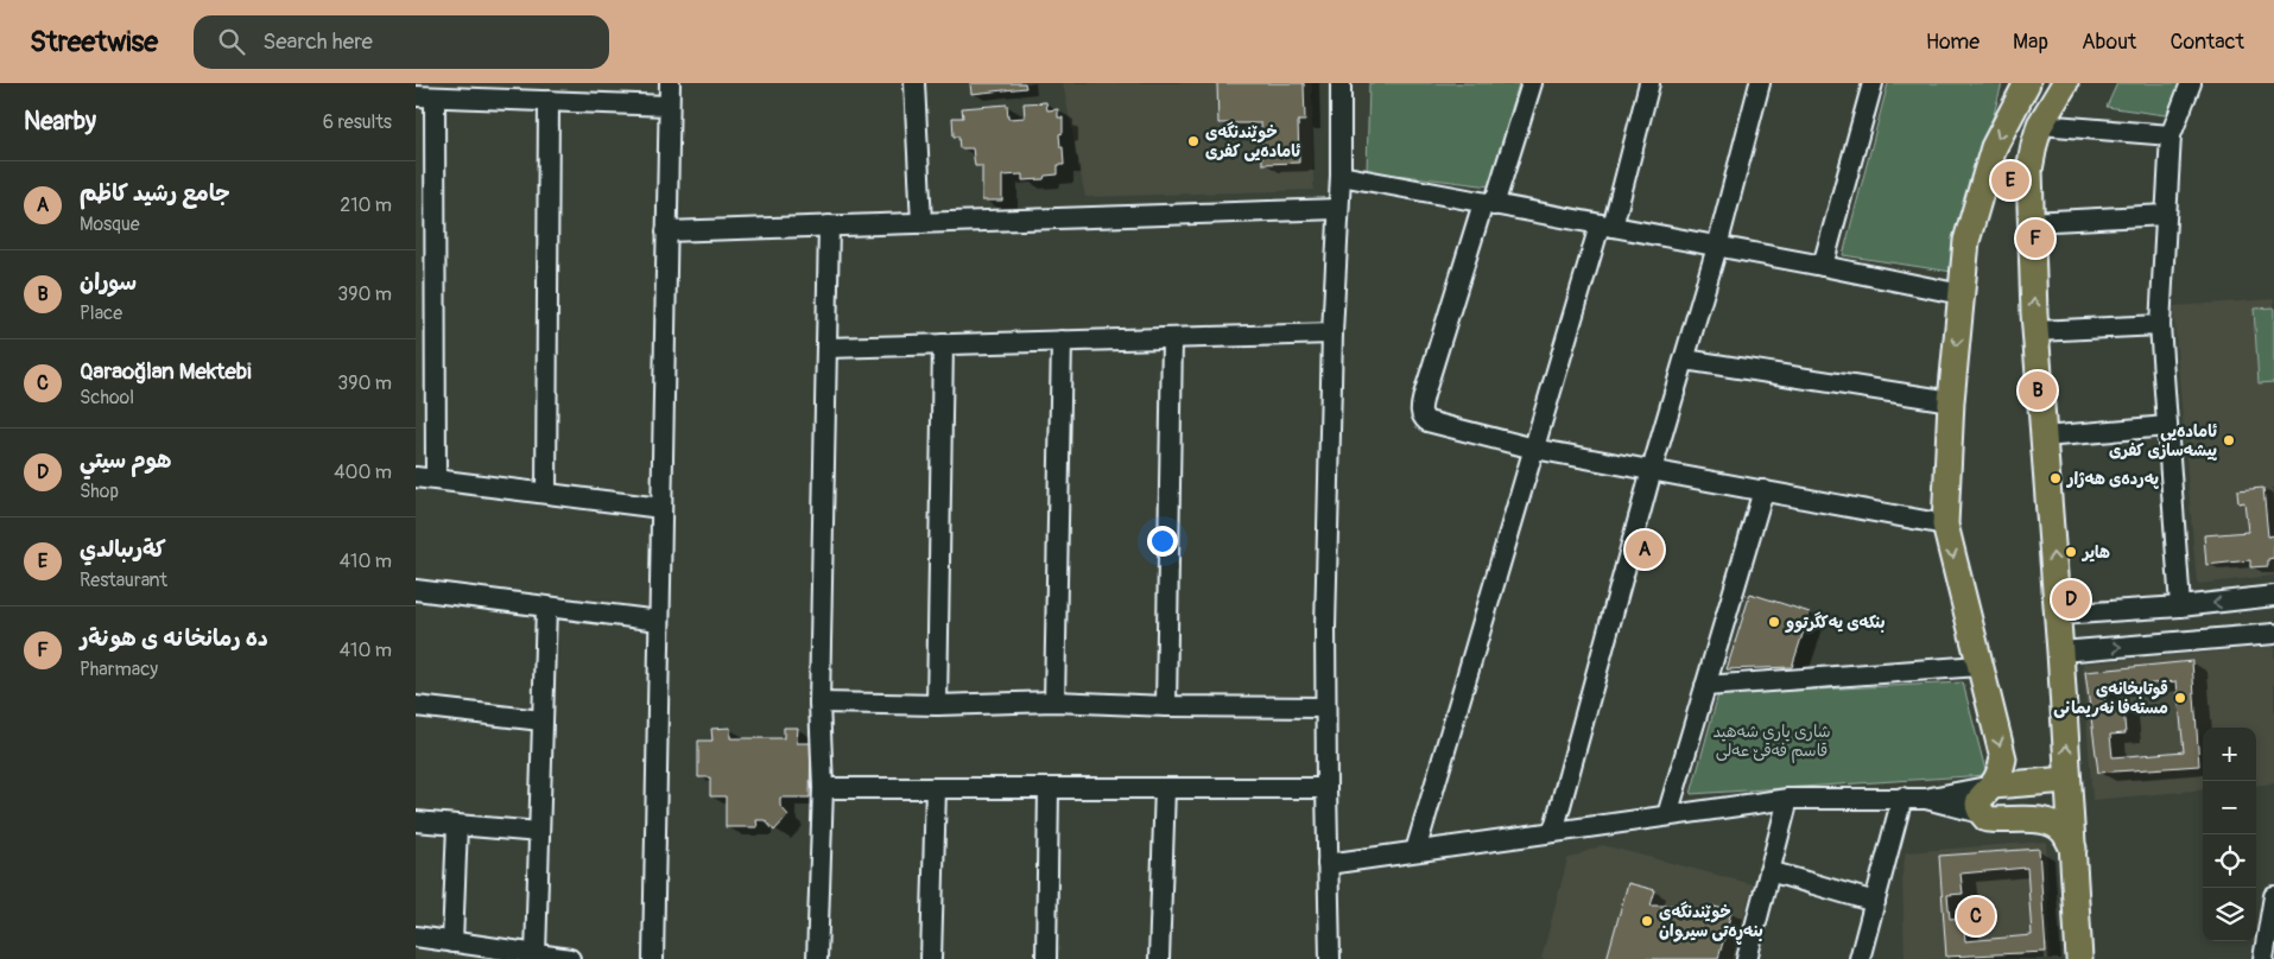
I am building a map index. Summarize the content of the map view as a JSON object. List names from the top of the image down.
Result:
{
  "parks": ["شاری یاری شەهید قاسم فەقێ عەلی"],
  "places": [
    "خوێندنگەی ئامادەیی کفری",
    "ئامادەیی پیشەسازی کفری",
    "پەردەى ھەژار",
    "هاير",
    "بنکەی یەکگرتوو",
    "قوتابخانەی مستەفا نەریمانی",
    "خوێندنگەی بنەڕەتی سیروان"
  ],
  "page": {
    "header": "Streetwise",
    "search": "Search here",
    "nav": [
      "Home",
      "Map",
      "About",
      "Contact"
    ],
    "heading": ["Nearby", "6 results"],
    "pins": [
      "E",
      "F",
      "B",
      "A",
      "D",
      "C"
    ],
    "list": [
      {
        "mark": "A",
        "name": "جامع رشيد كاظم",
        "note": "Mosque",
        "value": "210 m"
      },
      {
        "mark": "B",
        "name": "سوران",
        "note": "Place",
        "value": "390 m"
      },
      {
        "mark": "C",
        "name": "Qaraoğlan Mektebi",
        "note": "School",
        "value": "390 m"
      },
      {
        "mark": "D",
        "name": "هوم سيتي",
        "note": "Shop",
        "value": "400 m"
      },
      {
        "mark": "E",
        "name": "كةرىبالدي",
        "note": "Restaurant",
        "value": "410 m"
      },
      {
        "mark": "F",
        "name": "ده رمانخانه ى هونةر",
        "note": "Pharmacy",
        "value": "410 m"
      }
    ],
    "map_buttons": ["+", "−"]
  }
}
